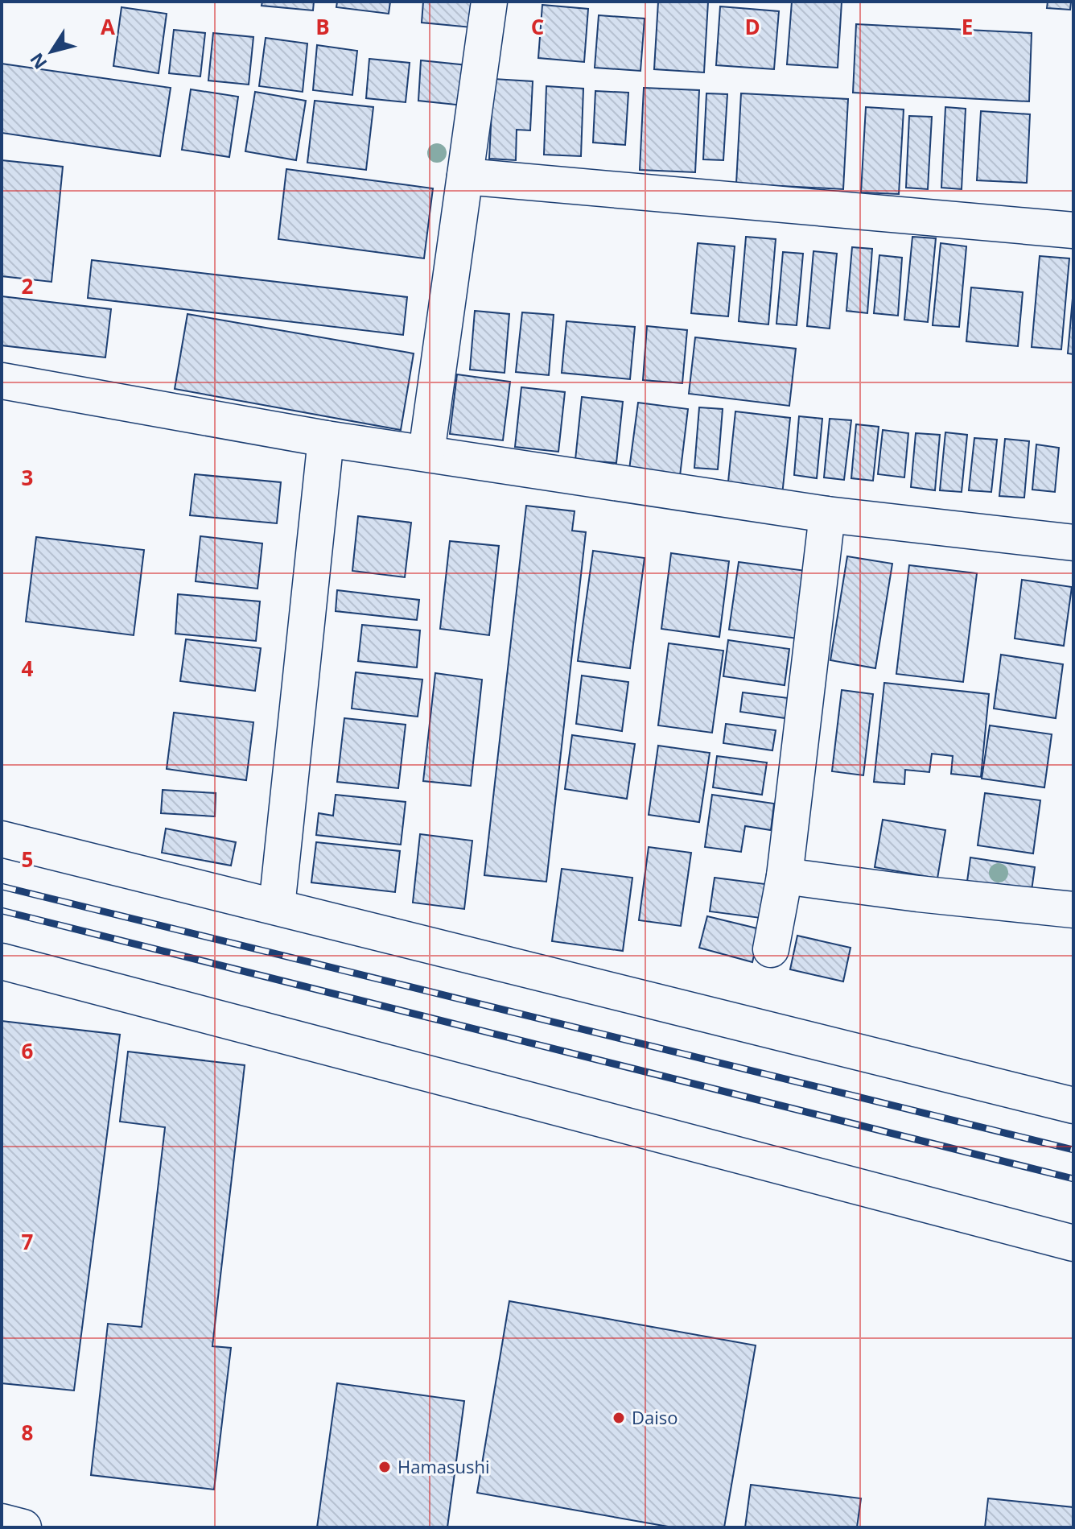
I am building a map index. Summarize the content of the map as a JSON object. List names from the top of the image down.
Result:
{
  "places": ["Daiso", "Hamasushi"],
  "north": "bottom left",
  "grid": {
    "columns": [
      "A",
      "B",
      "C",
      "D",
      "E"
    ],
    "rows": [
      "2",
      "3",
      "4",
      "5",
      "6",
      "7",
      "8"
    ]
  }
}
